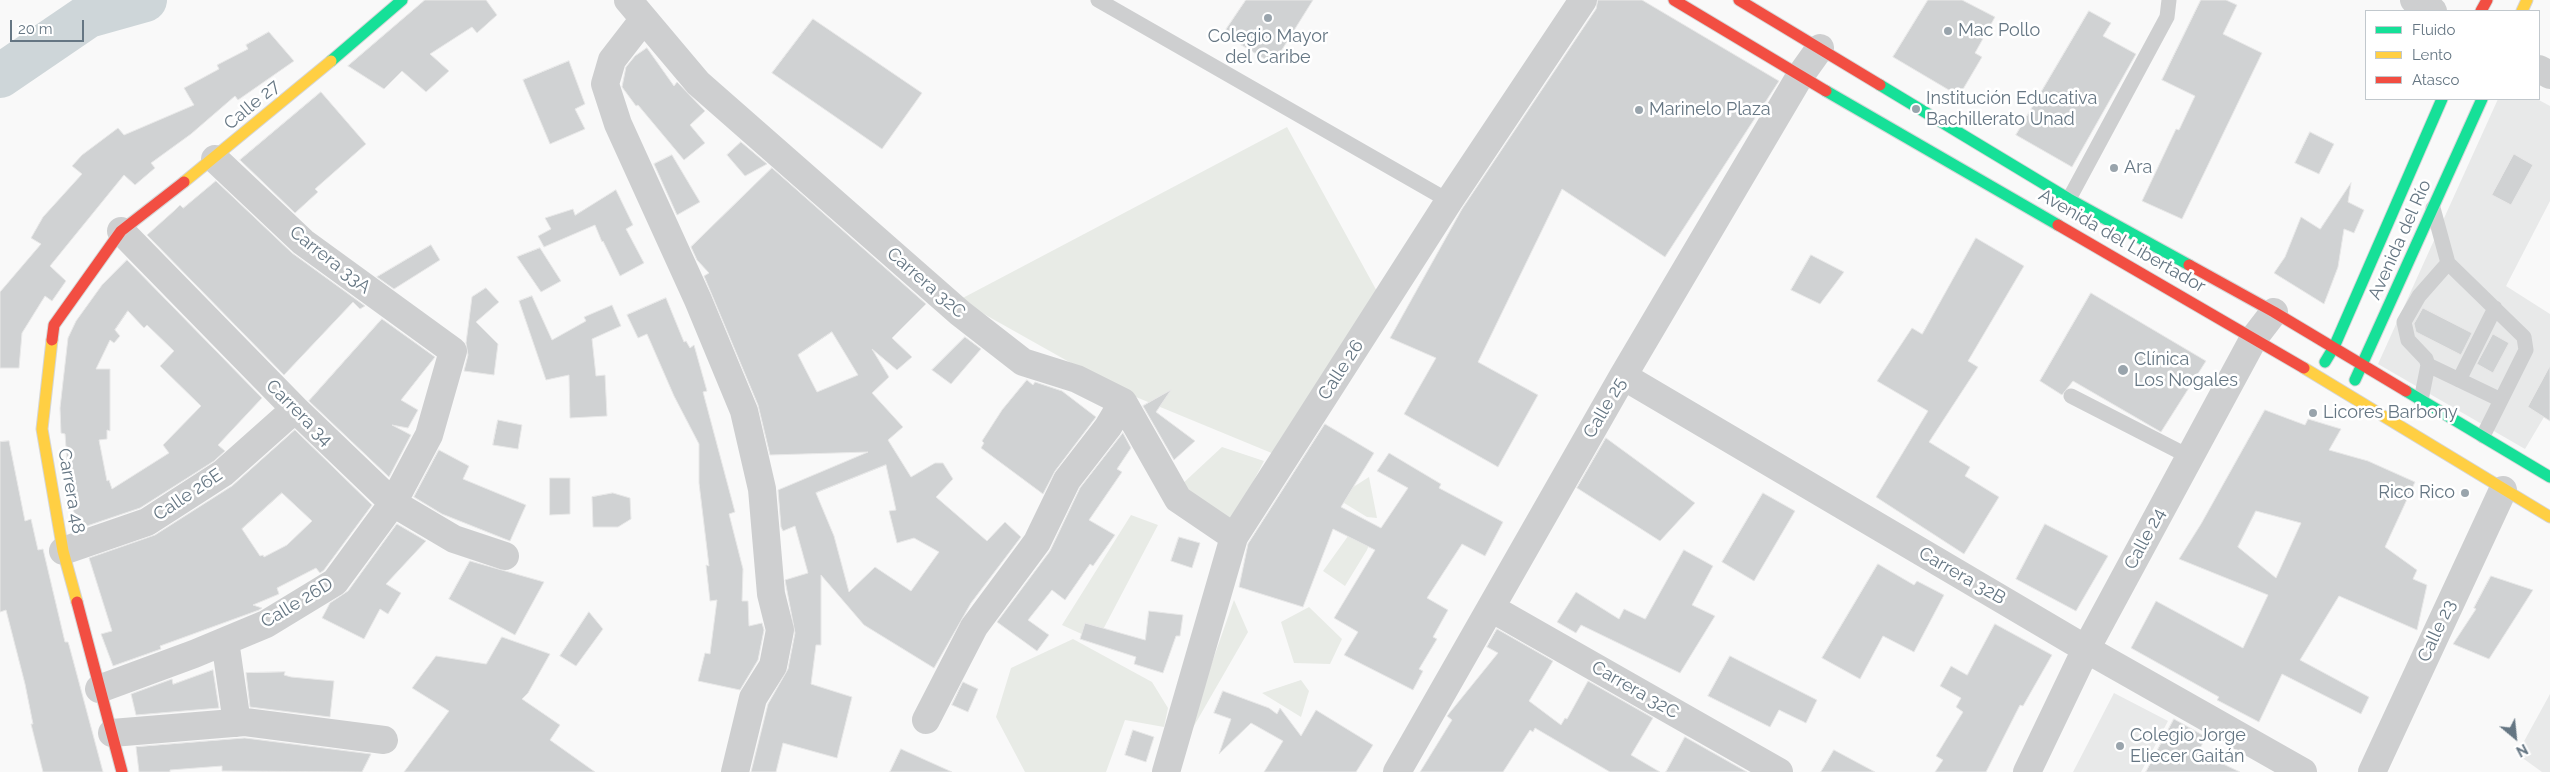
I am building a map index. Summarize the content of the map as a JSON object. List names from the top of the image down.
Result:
{
  "streets": {
    "main road": [
      "Calle 27",
      "Avenida del Río",
      "Avenida del Libertador",
      "Carrera 48"
    ],
    "street": [
      "Carrera 33A",
      "Carrera 32C",
      "Calle 26",
      "Calle 25",
      "Carrera 34",
      "Calle 26E",
      "Calle 24",
      "Carrera 32B",
      "Calle 26D",
      "Calle 23"
    ]
  },
  "crossings": [
    ["Calle 27", "Carrera 33A"],
    ["Calle 27", "Carrera 34"],
    ["Calle 27", "Carrera 48"],
    ["Avenida del Río", "Avenida del Libertador"],
    ["Avenida del Libertador", "Calle 25"],
    ["Avenida del Libertador", "Calle 24"],
    ["Avenida del Libertador", "Calle 23"],
    ["Carrera 33A", "Calle 26D"],
    ["Carrera 32C", "Calle 25"],
    ["Calle 25", "Carrera 32B"],
    ["Carrera 34", "Carrera 48"],
    ["Carrera 34", "Calle 26E"],
    ["Carrera 34", "Calle 26D"],
    ["Carrera 48", "Calle 26E"],
    ["Carrera 48", "Calle 26D"],
    ["Calle 24", "Carrera 32B"]
  ],
  "places": [
    "Colegio Mayor del Caribe",
    "Mac Pollo",
    "Institución Educativa Bachillerato Unad",
    "Marinelo Plaza",
    "Ara",
    "Clínica Los Nogales",
    "Licores Barbony",
    "Rico Rico",
    "Colegio Jorge Eliecer Gaitán"
  ],
  "legend": ["Fluido", "Lento", "Atasco"],
  "scale_bar": "20 m",
  "north": "bottom right"
}
